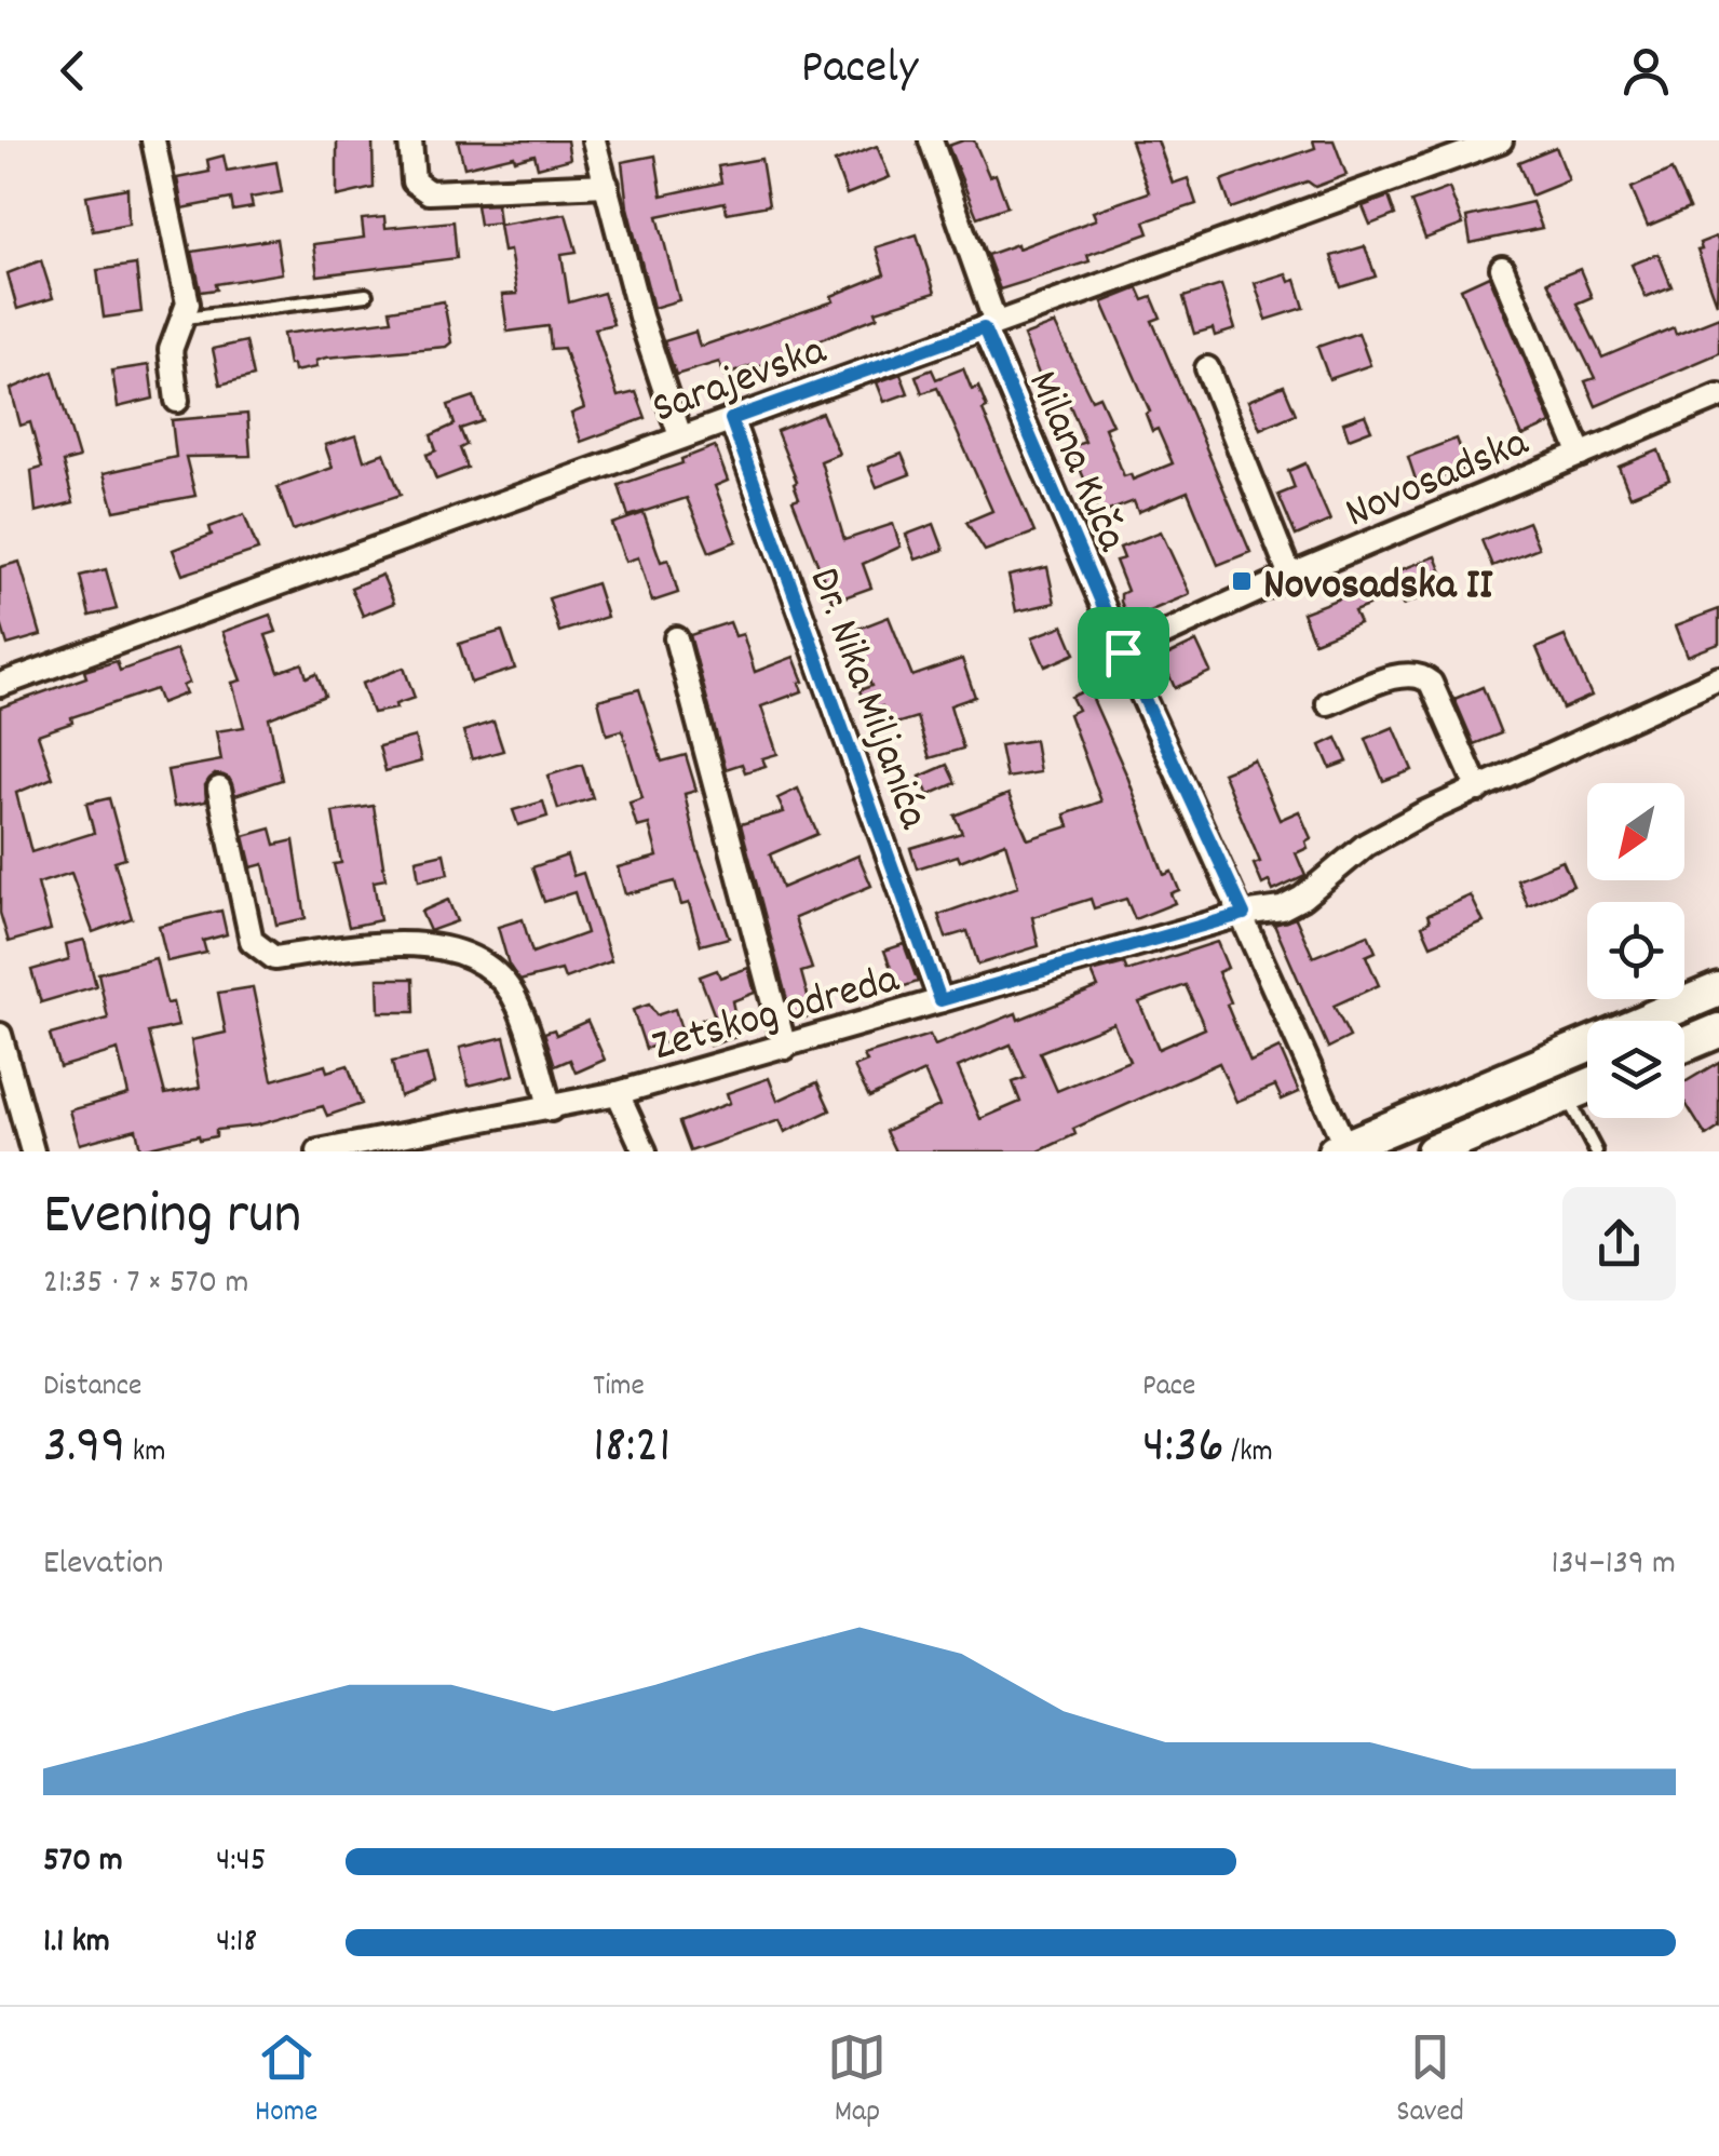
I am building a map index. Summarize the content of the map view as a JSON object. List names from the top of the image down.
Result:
{
  "streets": {
    "street": [
      "Sarajevska",
      "Milana Kuča",
      "Novosadska",
      "Dr. Nika Miljanića",
      "Zetskog odreda"
    ]
  },
  "crossings": [
    ["Sarajevska", "Milana Kuča"],
    ["Sarajevska", "Dr. Nika Miljanića"],
    ["Milana Kuča", "Novosadska"],
    ["Milana Kuča", "Zetskog odreda"],
    ["Dr. Nika Miljanića", "Zetskog odreda"]
  ],
  "places": {
    "transit": ["Novosadska II"]
  },
  "north": "bottom left",
  "page": {
    "header": "Pacely",
    "heading": ["Evening run", "21:35 · 7 × 570 m"],
    "stats": [
      ["Distance", "3.99 km"],
      ["Time", "18:21"],
      ["Pace", "4:36 /km"]
    ],
    "chart": ["Elevation", "134–139 m"],
    "list": [
      {
        "name": "570 m",
        "note": "4:45"
      },
      {
        "name": "1.1 km",
        "note": "4:18"
      }
    ],
    "tabs": ["Home", "Map", "Saved"]
  }
}
